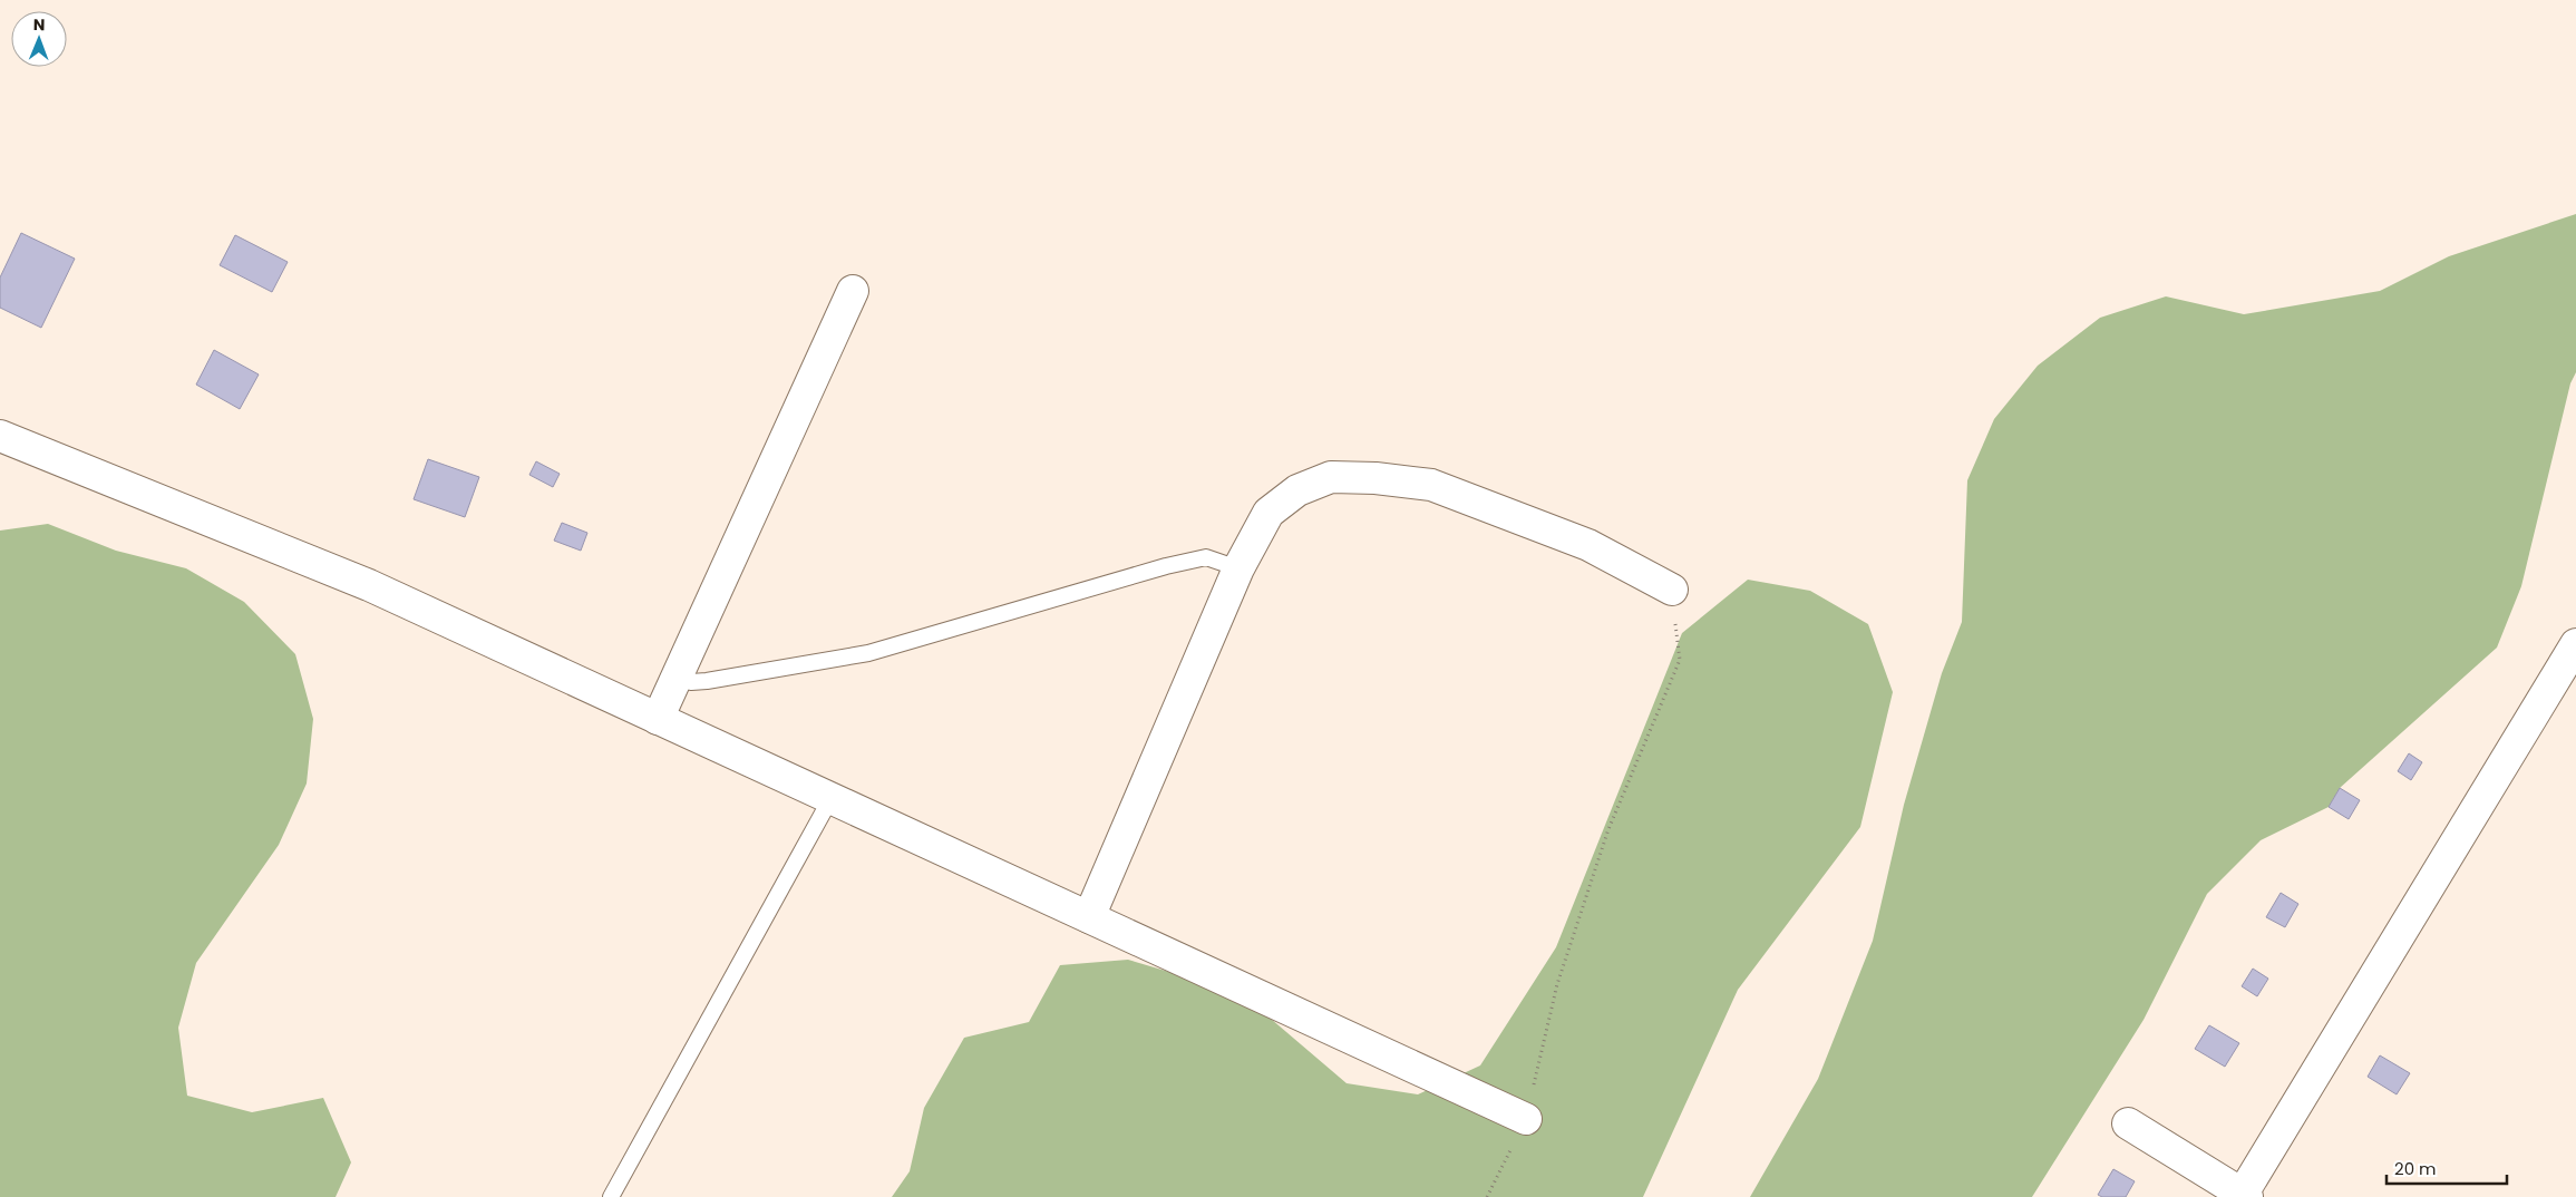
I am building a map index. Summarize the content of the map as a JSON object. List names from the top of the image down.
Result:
{
  "scale_bar": "20 m",
  "north": "top"
}
